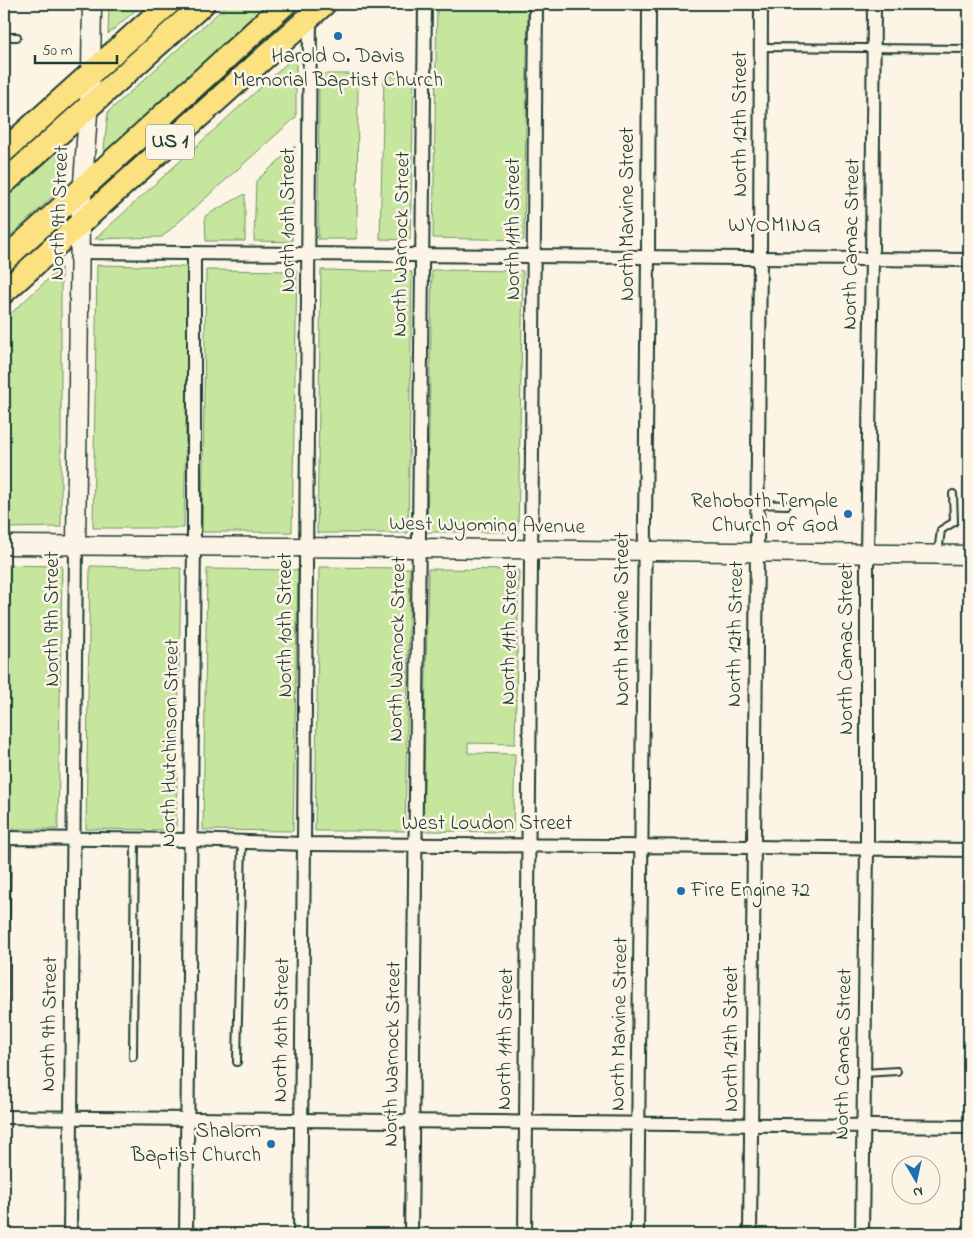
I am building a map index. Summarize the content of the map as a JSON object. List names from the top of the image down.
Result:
{
  "streets": {
    "highway": ["US 1"],
    "street": [
      "North 12th Street",
      "North 9th Street",
      "North Marvine Street",
      "North 10th Street",
      "North 11th Street",
      "North Warnock Street",
      "North Camac Street",
      "West Wyoming Avenue",
      "North Hutchinson Street",
      "West Loudon Street"
    ]
  },
  "crossings": [
    ["North 12th Street", "West Wyoming Avenue"],
    ["North 12th Street", "West Loudon Street"],
    ["US 1", "North 9th Street"],
    ["US 1", "North 10th Street"],
    ["North 9th Street", "West Wyoming Avenue"],
    ["North 9th Street", "West Loudon Street"],
    ["North Marvine Street", "West Wyoming Avenue"],
    ["North Marvine Street", "West Loudon Street"],
    ["North 10th Street", "West Wyoming Avenue"],
    ["North 10th Street", "West Loudon Street"],
    ["North 11th Street", "West Wyoming Avenue"],
    ["North 11th Street", "West Loudon Street"],
    ["North Warnock Street", "West Wyoming Avenue"],
    ["North Warnock Street", "West Loudon Street"],
    ["North Camac Street", "West Wyoming Avenue"],
    ["North Camac Street", "West Loudon Street"],
    ["West Wyoming Avenue", "North Hutchinson Street"],
    ["North Hutchinson Street", "West Loudon Street"]
  ],
  "districts": ["WYOMING"],
  "places": [
    "Harold O. Davis Memorial Baptist Church",
    "Rehoboth Temple Church of God",
    "Fire Engine 72",
    "Shalom Baptist Church"
  ],
  "scale_bar": "50 m",
  "north": "bottom"
}
